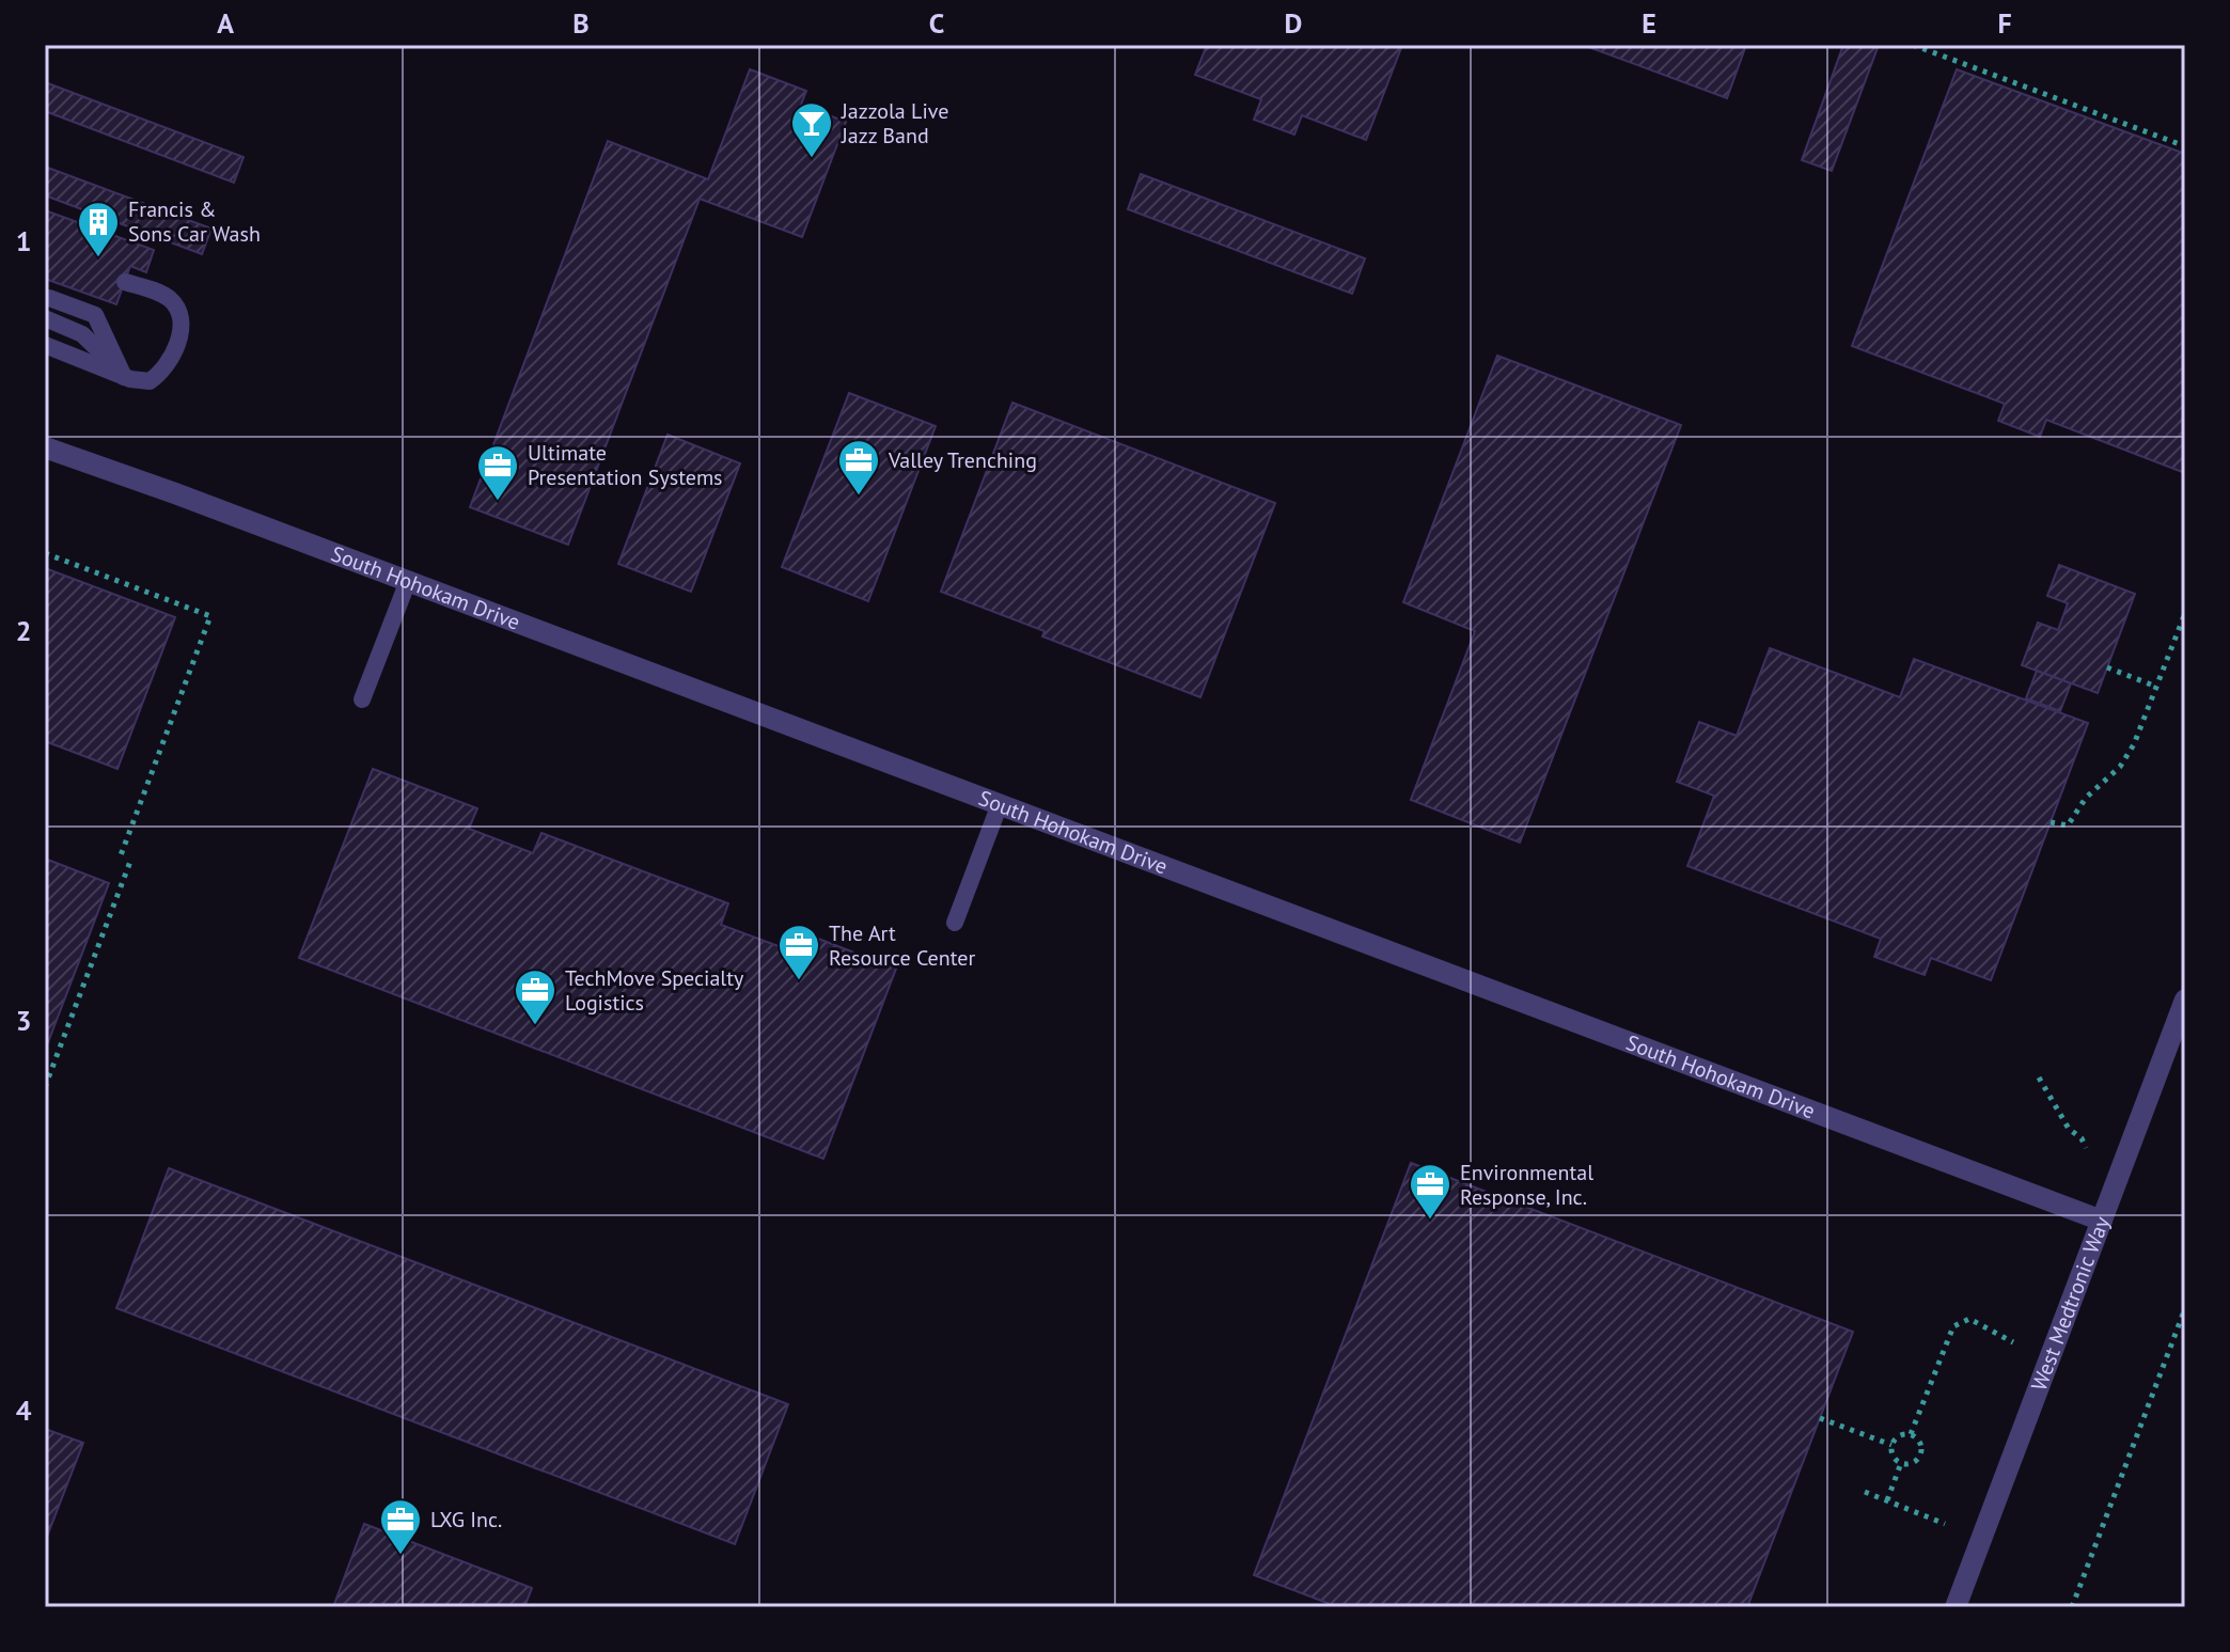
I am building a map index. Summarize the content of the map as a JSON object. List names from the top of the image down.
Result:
{
  "streets": {
    "street": ["South Hohokam Drive", "West Medtronic Way"]
  },
  "crossings": [
    ["South Hohokam Drive", "West Medtronic Way"]
  ],
  "places": {
    "bar": ["Jazzola Live Jazz Band"],
    "building": ["Francis & Sons Car Wash"],
    "office": [
      "Valley Trenching",
      "Ultimate Presentation Systems",
      "The Art Resource Center",
      "TechMove Specialty Logistics",
      "Environmental Response, Inc.",
      "LXG Inc."
    ]
  },
  "grid": {
    "columns": [
      "A",
      "B",
      "C",
      "D",
      "E",
      "F"
    ],
    "rows": [
      "1",
      "2",
      "3",
      "4"
    ]
  }
}
